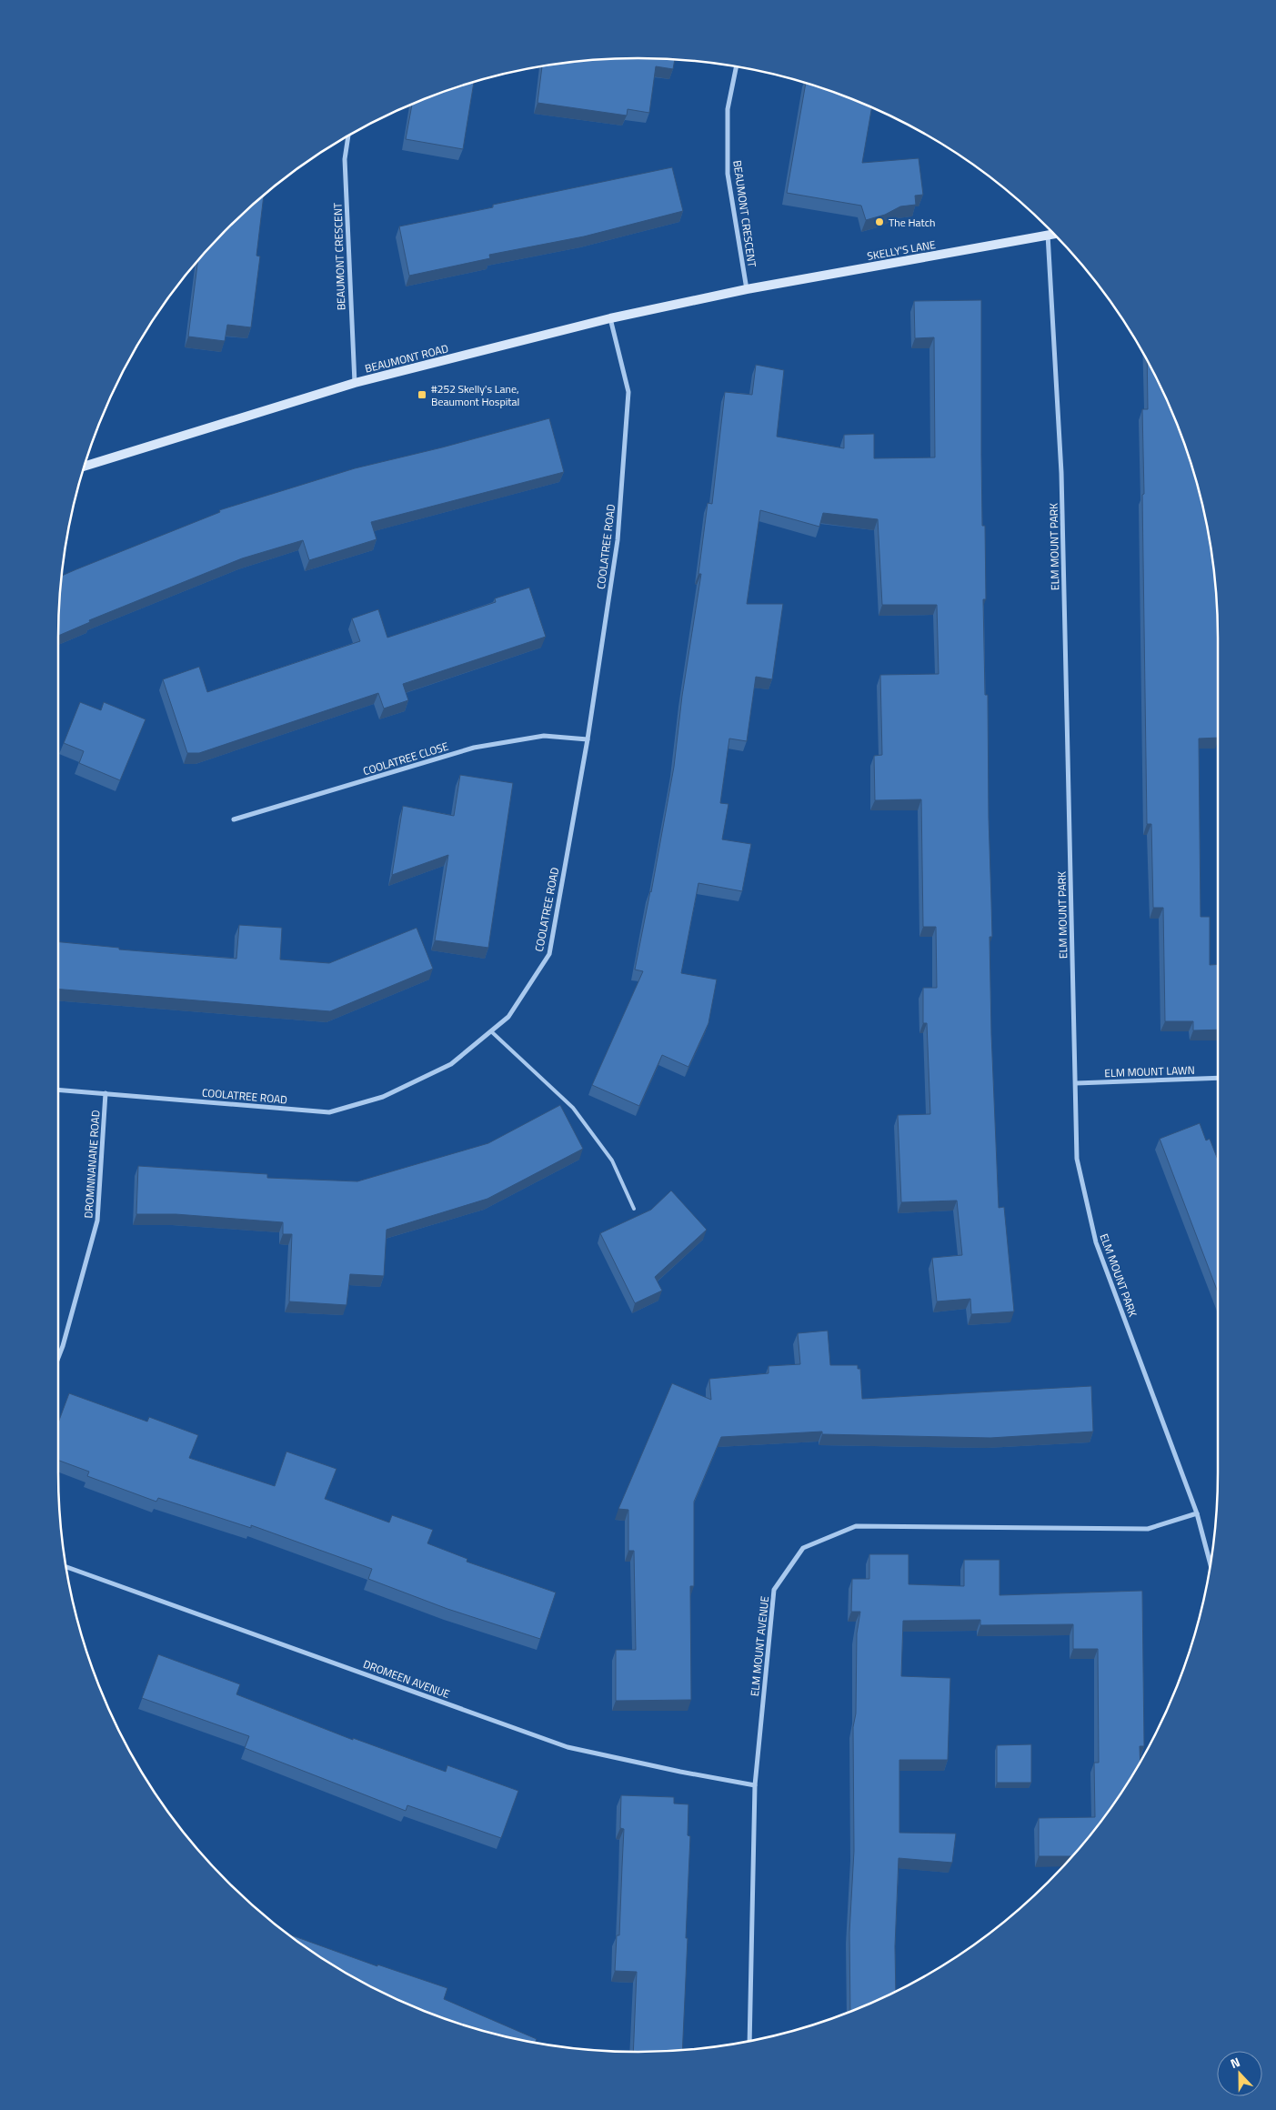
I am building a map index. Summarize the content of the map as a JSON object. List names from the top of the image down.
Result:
{
  "streets": {
    "street": [
      "BEAUMONT CRESCENT",
      "SKELLY'S LANE",
      "BEAUMONT ROAD",
      "COOLATREE ROAD",
      "ELM MOUNT PARK",
      "COOLATREE CLOSE",
      "ELM MOUNT LAWN",
      "DROMNNANANE ROAD",
      "ELM MOUNT AVENUE",
      "DROMEEN AVENUE"
    ]
  },
  "crossings": [
    ["BEAUMONT CRESCENT", "SKELLY'S LANE"],
    ["BEAUMONT CRESCENT", "BEAUMONT ROAD"],
    ["SKELLY'S LANE", "BEAUMONT ROAD"],
    ["SKELLY'S LANE", "ELM MOUNT PARK"],
    ["BEAUMONT ROAD", "COOLATREE ROAD"],
    ["COOLATREE ROAD", "COOLATREE CLOSE"],
    ["COOLATREE ROAD", "DROMNNANANE ROAD"],
    ["ELM MOUNT PARK", "ELM MOUNT LAWN"],
    ["ELM MOUNT PARK", "ELM MOUNT AVENUE"],
    ["ELM MOUNT AVENUE", "DROMEEN AVENUE"]
  ],
  "places": {
    "other": ["The Hatch"],
    "transit": ["#252 Skelly's Lane, Beaumont Hospital"]
  },
  "north": "top"
}
